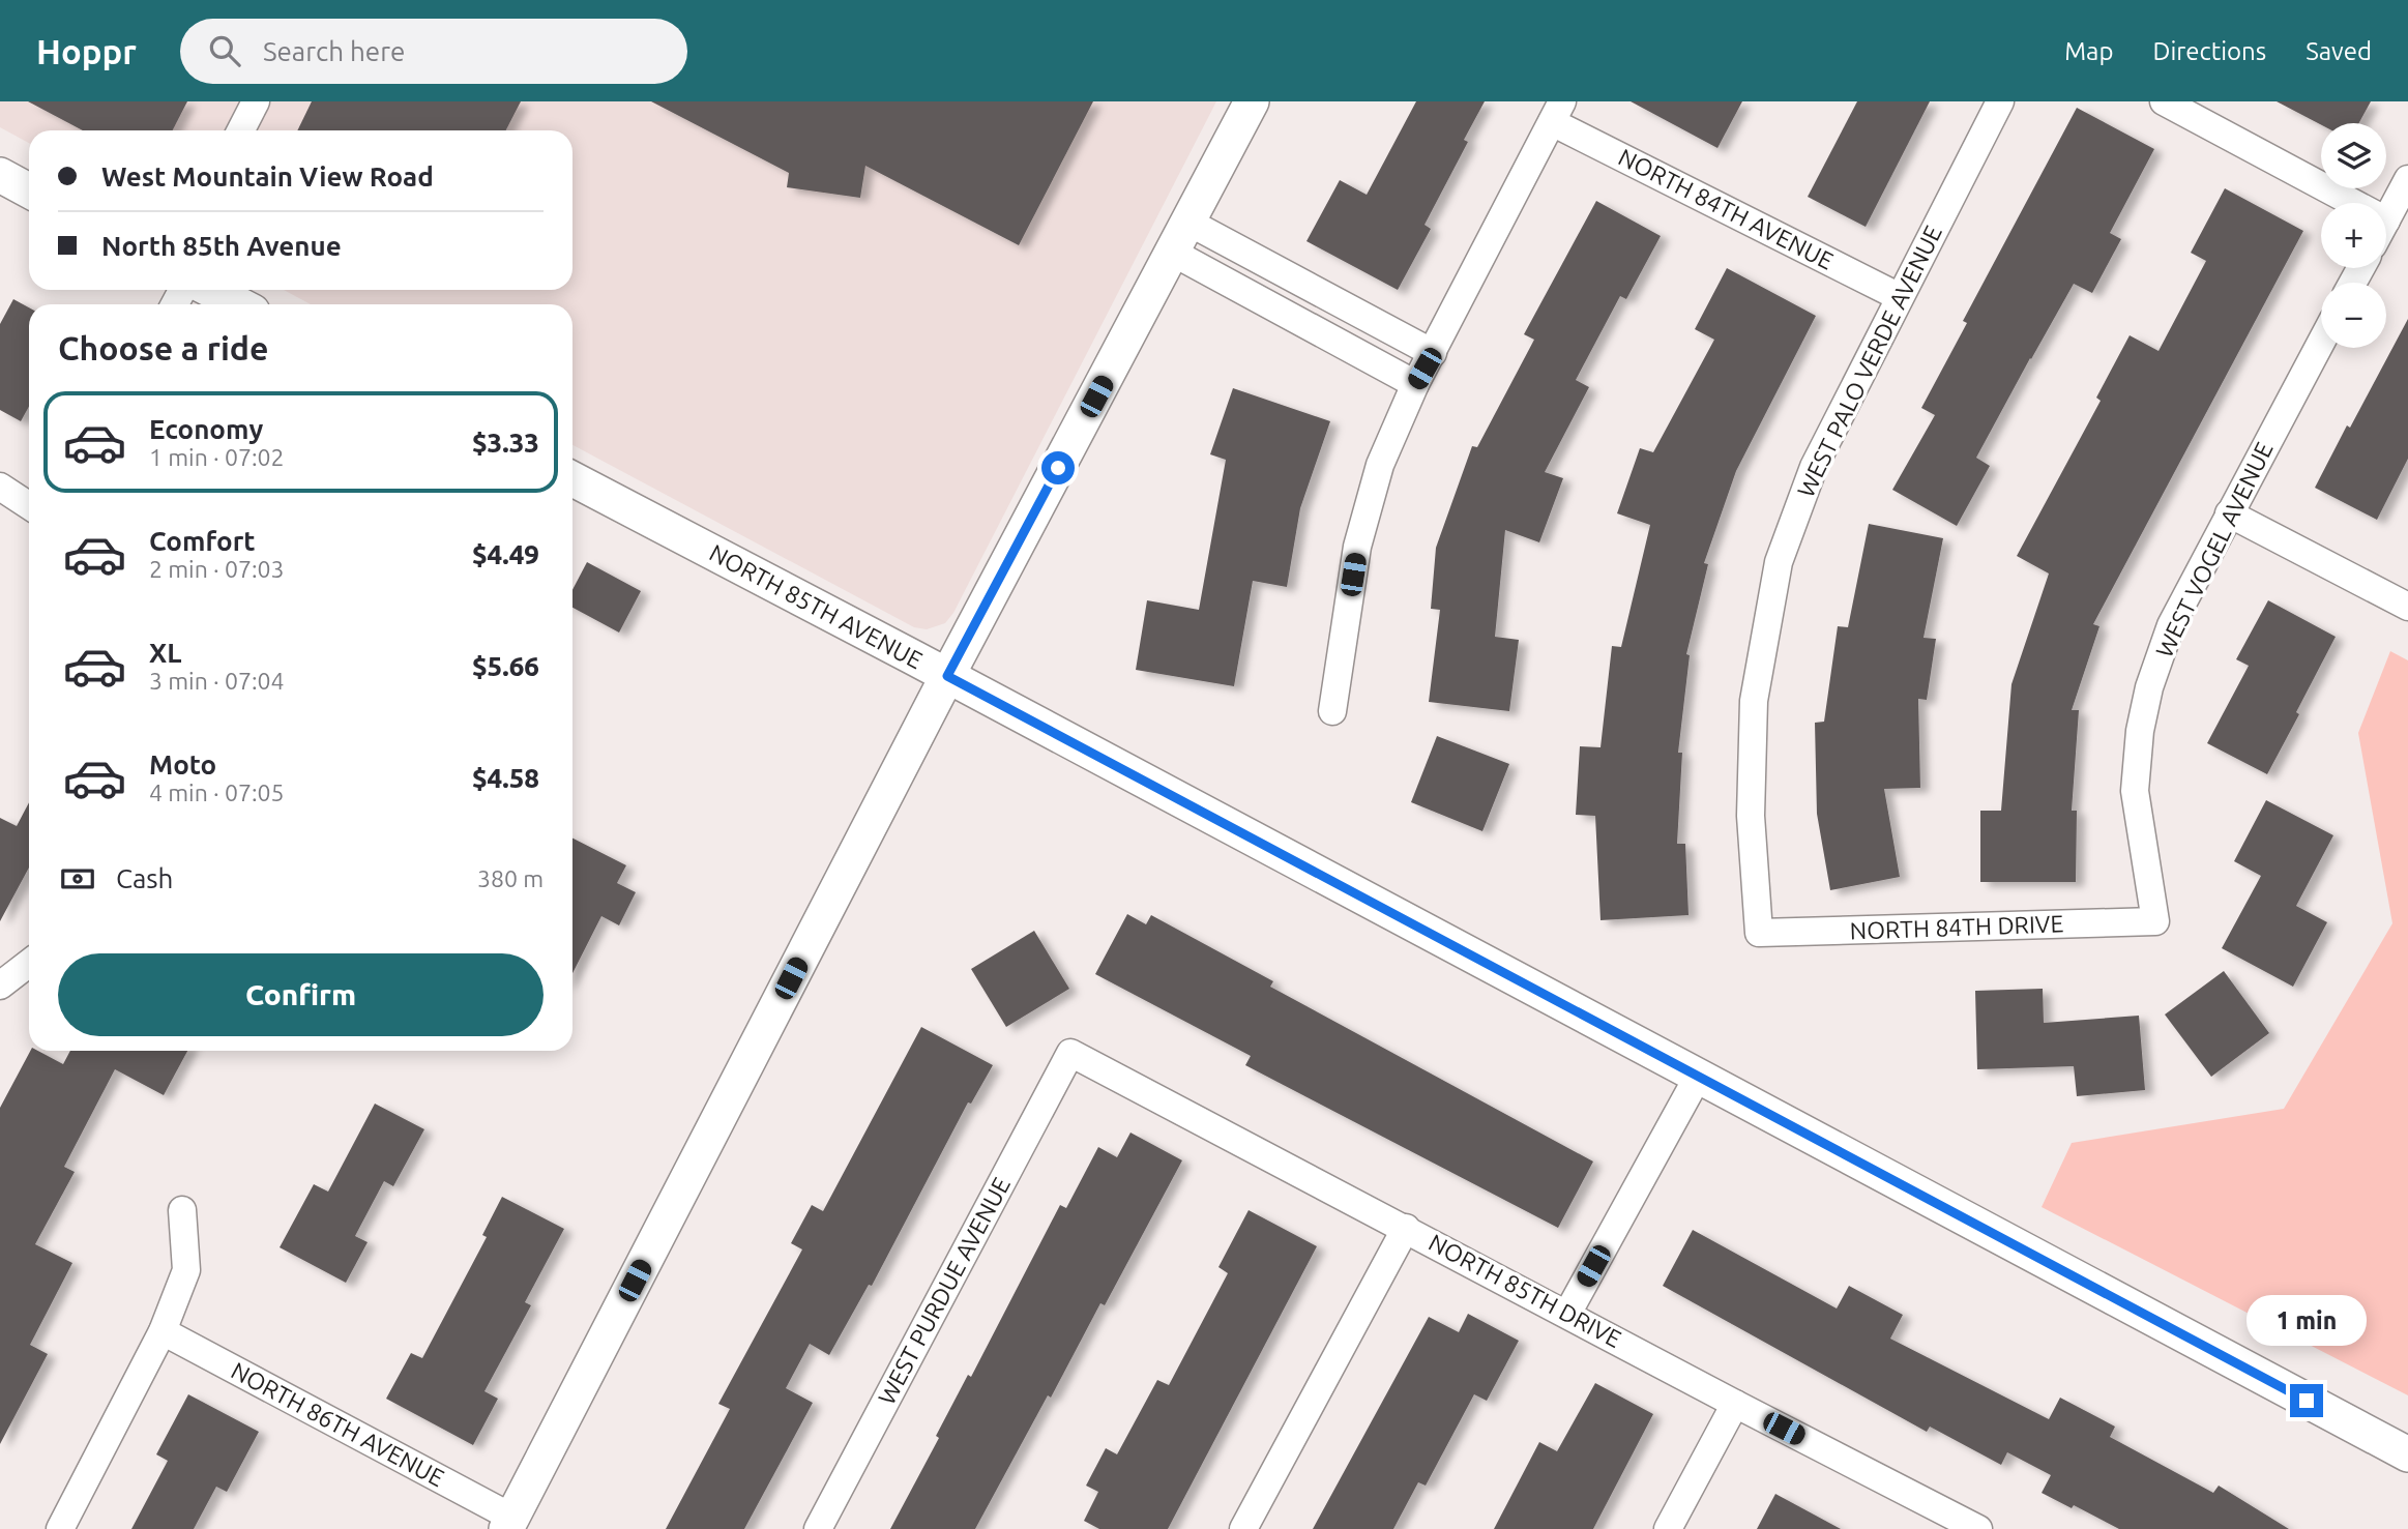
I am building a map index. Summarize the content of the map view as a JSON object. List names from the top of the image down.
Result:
{
  "streets": {
    "street": [
      "NORTH 84TH AVENUE",
      "WEST PALO VERDE AVENUE",
      "WEST VOGEL AVENUE",
      "NORTH 85TH AVENUE",
      "NORTH 84TH DRIVE",
      "WEST PURDUE AVENUE",
      "NORTH 85TH DRIVE",
      "NORTH 86TH AVENUE"
    ]
  },
  "crossings": [
    ["NORTH 84TH AVENUE", "WEST PALO VERDE AVENUE"],
    ["WEST PALO VERDE AVENUE", "NORTH 84TH DRIVE"],
    ["WEST VOGEL AVENUE", "NORTH 84TH DRIVE"],
    ["WEST PURDUE AVENUE", "NORTH 85TH DRIVE"]
  ],
  "page": {
    "header": "Hoppr",
    "search": "Search here",
    "nav": ["Map", "Directions", "Saved"],
    "map_buttons": ["+", "−"],
    "banner": ["West Mountain View Road", "North 85th Avenue"],
    "heading": "Choose a ride",
    "list": [
      {
        "name": "Economy",
        "note": "1 min · 07:02",
        "value": "$3.33"
      },
      {
        "name": "Comfort",
        "note": "2 min · 07:03",
        "value": "$4.49"
      },
      {
        "name": "XL",
        "note": "3 min · 07:04",
        "value": "$5.66"
      },
      {
        "name": "Moto",
        "note": "4 min · 07:05",
        "value": "$4.58"
      }
    ],
    "pay": ["Cash", "380 m"],
    "buttons": "Confirm",
    "bubble": "1 min"
  }
}
